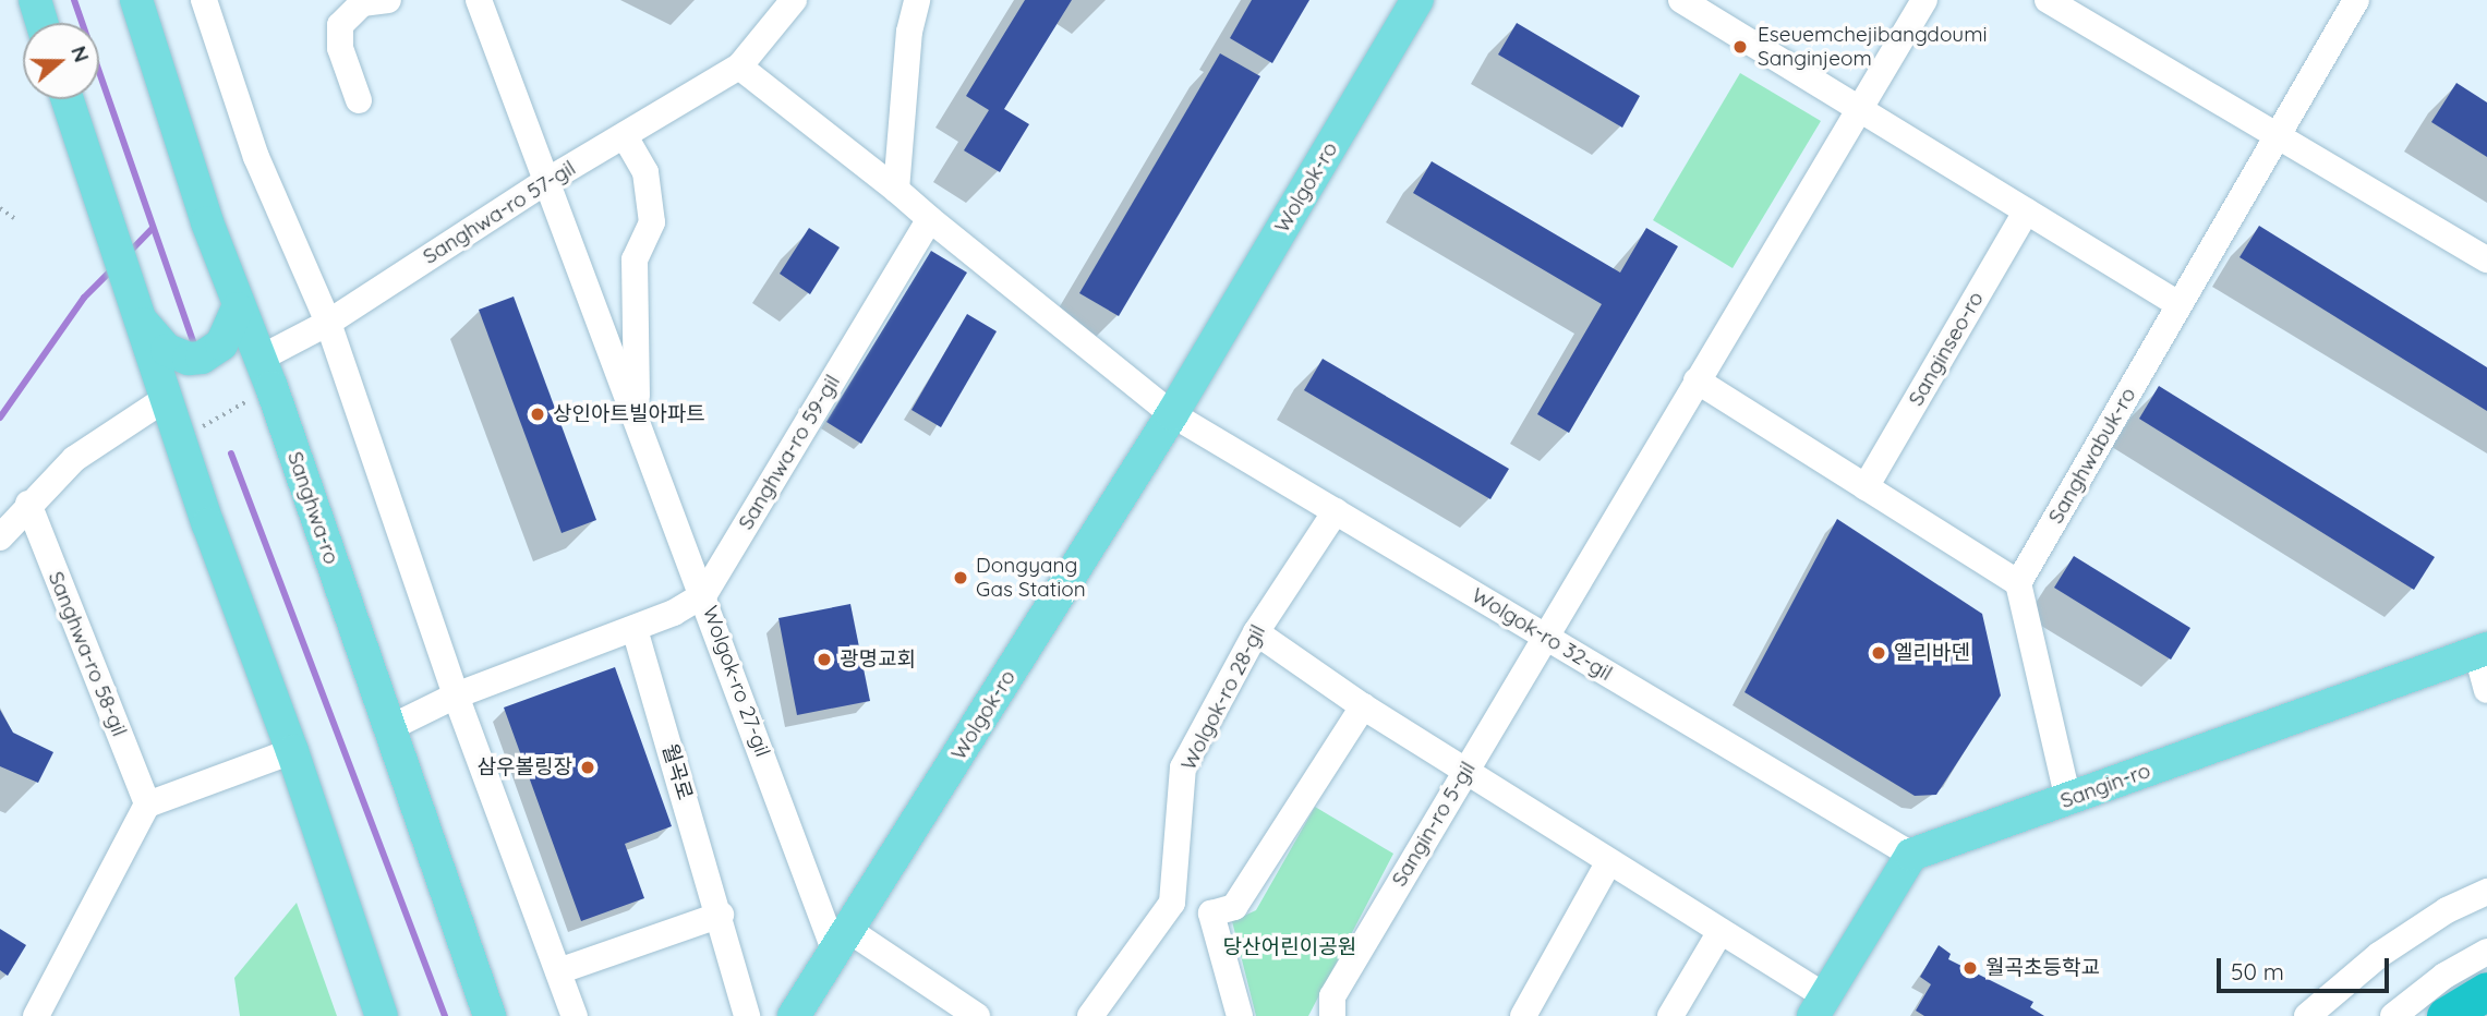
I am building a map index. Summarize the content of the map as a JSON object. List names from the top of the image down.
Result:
{
  "streets": {
    "main road": ["Wolgok-ro", "Sanghwa-ro", "Sangin-ro"],
    "street": [
      "Sanghwa-ro 57-gil",
      "Sanginseo-ro",
      "Sanghwa-ro 59-gil",
      "Sanghwabuk-ro",
      "Wolgok-ro 32-gil",
      "Sanghwa-ro 58-gil",
      "Wolgok-ro 27-gil",
      "Wolgok-ro 28-gil",
      "월곡로",
      "Sangin-ro 5-gil"
    ]
  },
  "crossings": [
    ["Wolgok-ro", "Wolgok-ro 32-gil"],
    ["Wolgok-ro", "Wolgok-ro 27-gil"],
    ["Sanghwa-ro 57-gil", "Sanghwa-ro"],
    ["Sanghwa-ro 57-gil", "Wolgok-ro 27-gil"],
    ["Sanghwa-ro 59-gil", "Wolgok-ro 27-gil"],
    ["Wolgok-ro 32-gil", "Wolgok-ro 28-gil"],
    ["Wolgok-ro 32-gil", "Sangin-ro"],
    ["Wolgok-ro 32-gil", "Sangin-ro 5-gil"]
  ],
  "parks": ["당산어린이공원"],
  "places": [
    "Eseuemchejibangdoumi Sanginjeom",
    "상인아트빌아파트",
    "Dongyang Gas Station",
    "엘리바덴",
    "광명교회",
    "삼우볼링장",
    "월곡초등학교"
  ],
  "scale_bar": "50 m",
  "north": "right"
}
